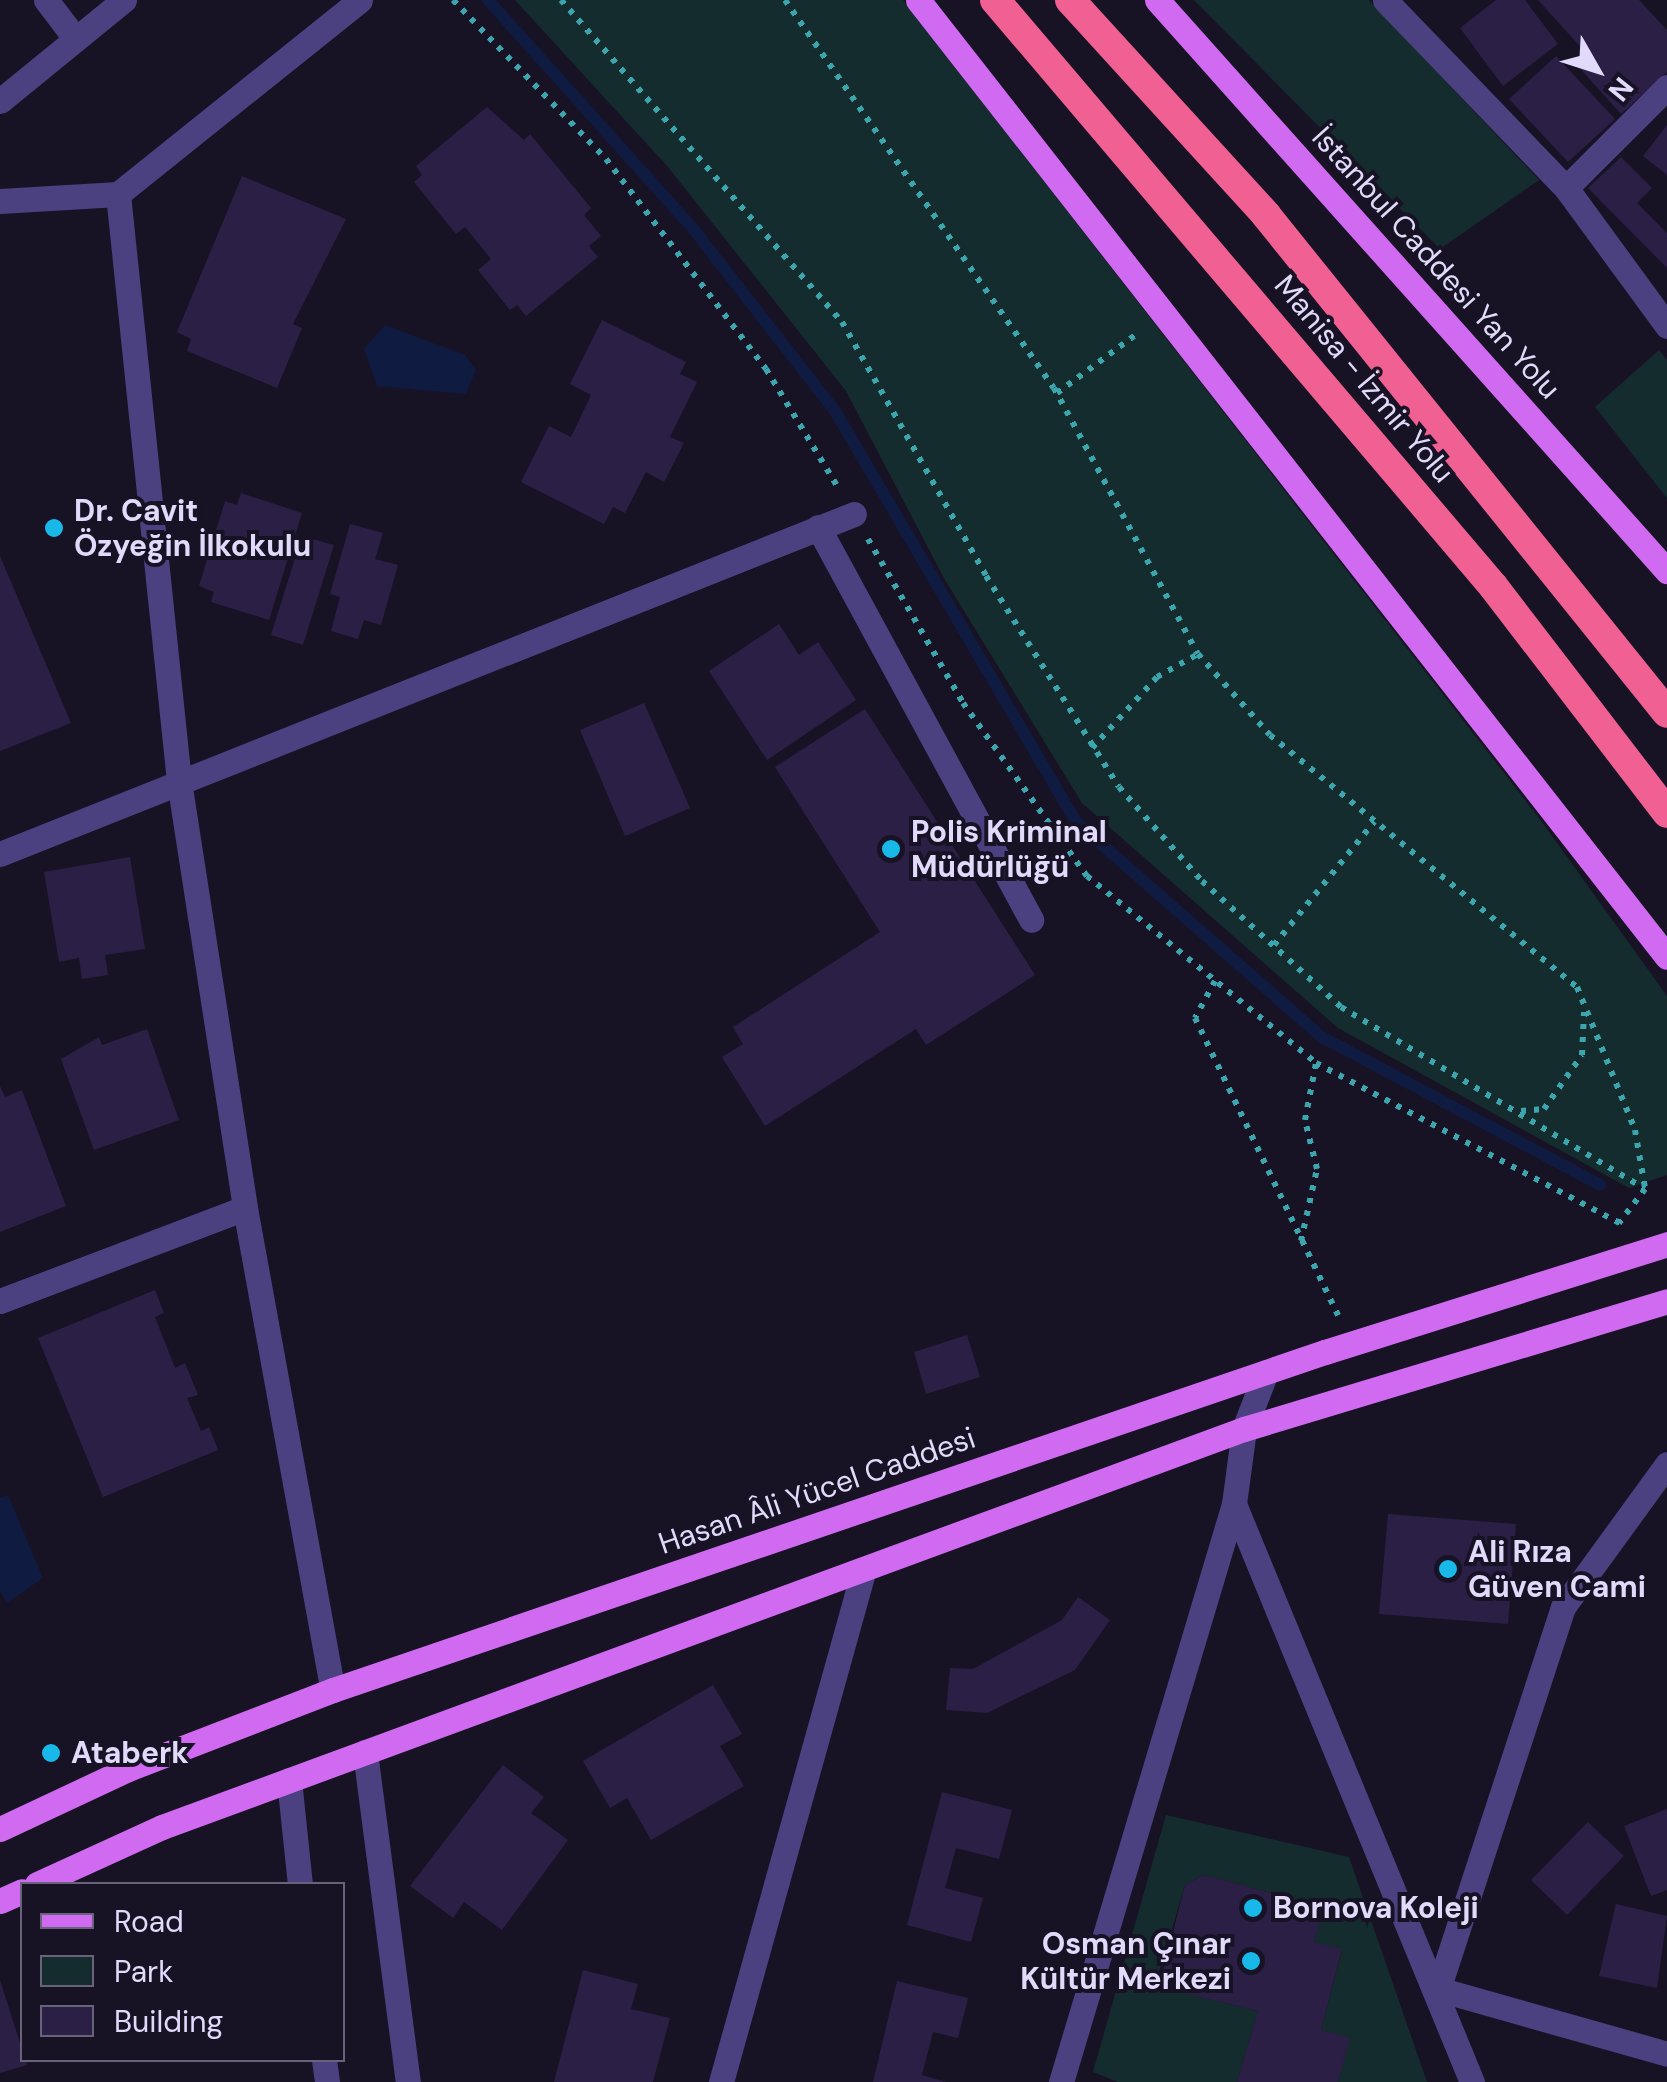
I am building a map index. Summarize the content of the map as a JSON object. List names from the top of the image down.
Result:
{
  "streets": {
    "highway": ["Manisa - İzmir Yolu"],
    "main road": ["İstanbul Caddesi Yan Yolu", "Hasan Âli Yücel Caddesi"]
  },
  "places": [
    "Dr. Cavit Özyeğin İlkokulu",
    "Polis Kriminal Müdürlüğü",
    "Ali Rıza Güven Cami",
    "Ataberk",
    "Bornova Koleji",
    "Osman Çınar Kültür Merkezi"
  ],
  "legend": ["Road", "Park", "Building"],
  "north": "bottom right"
}
